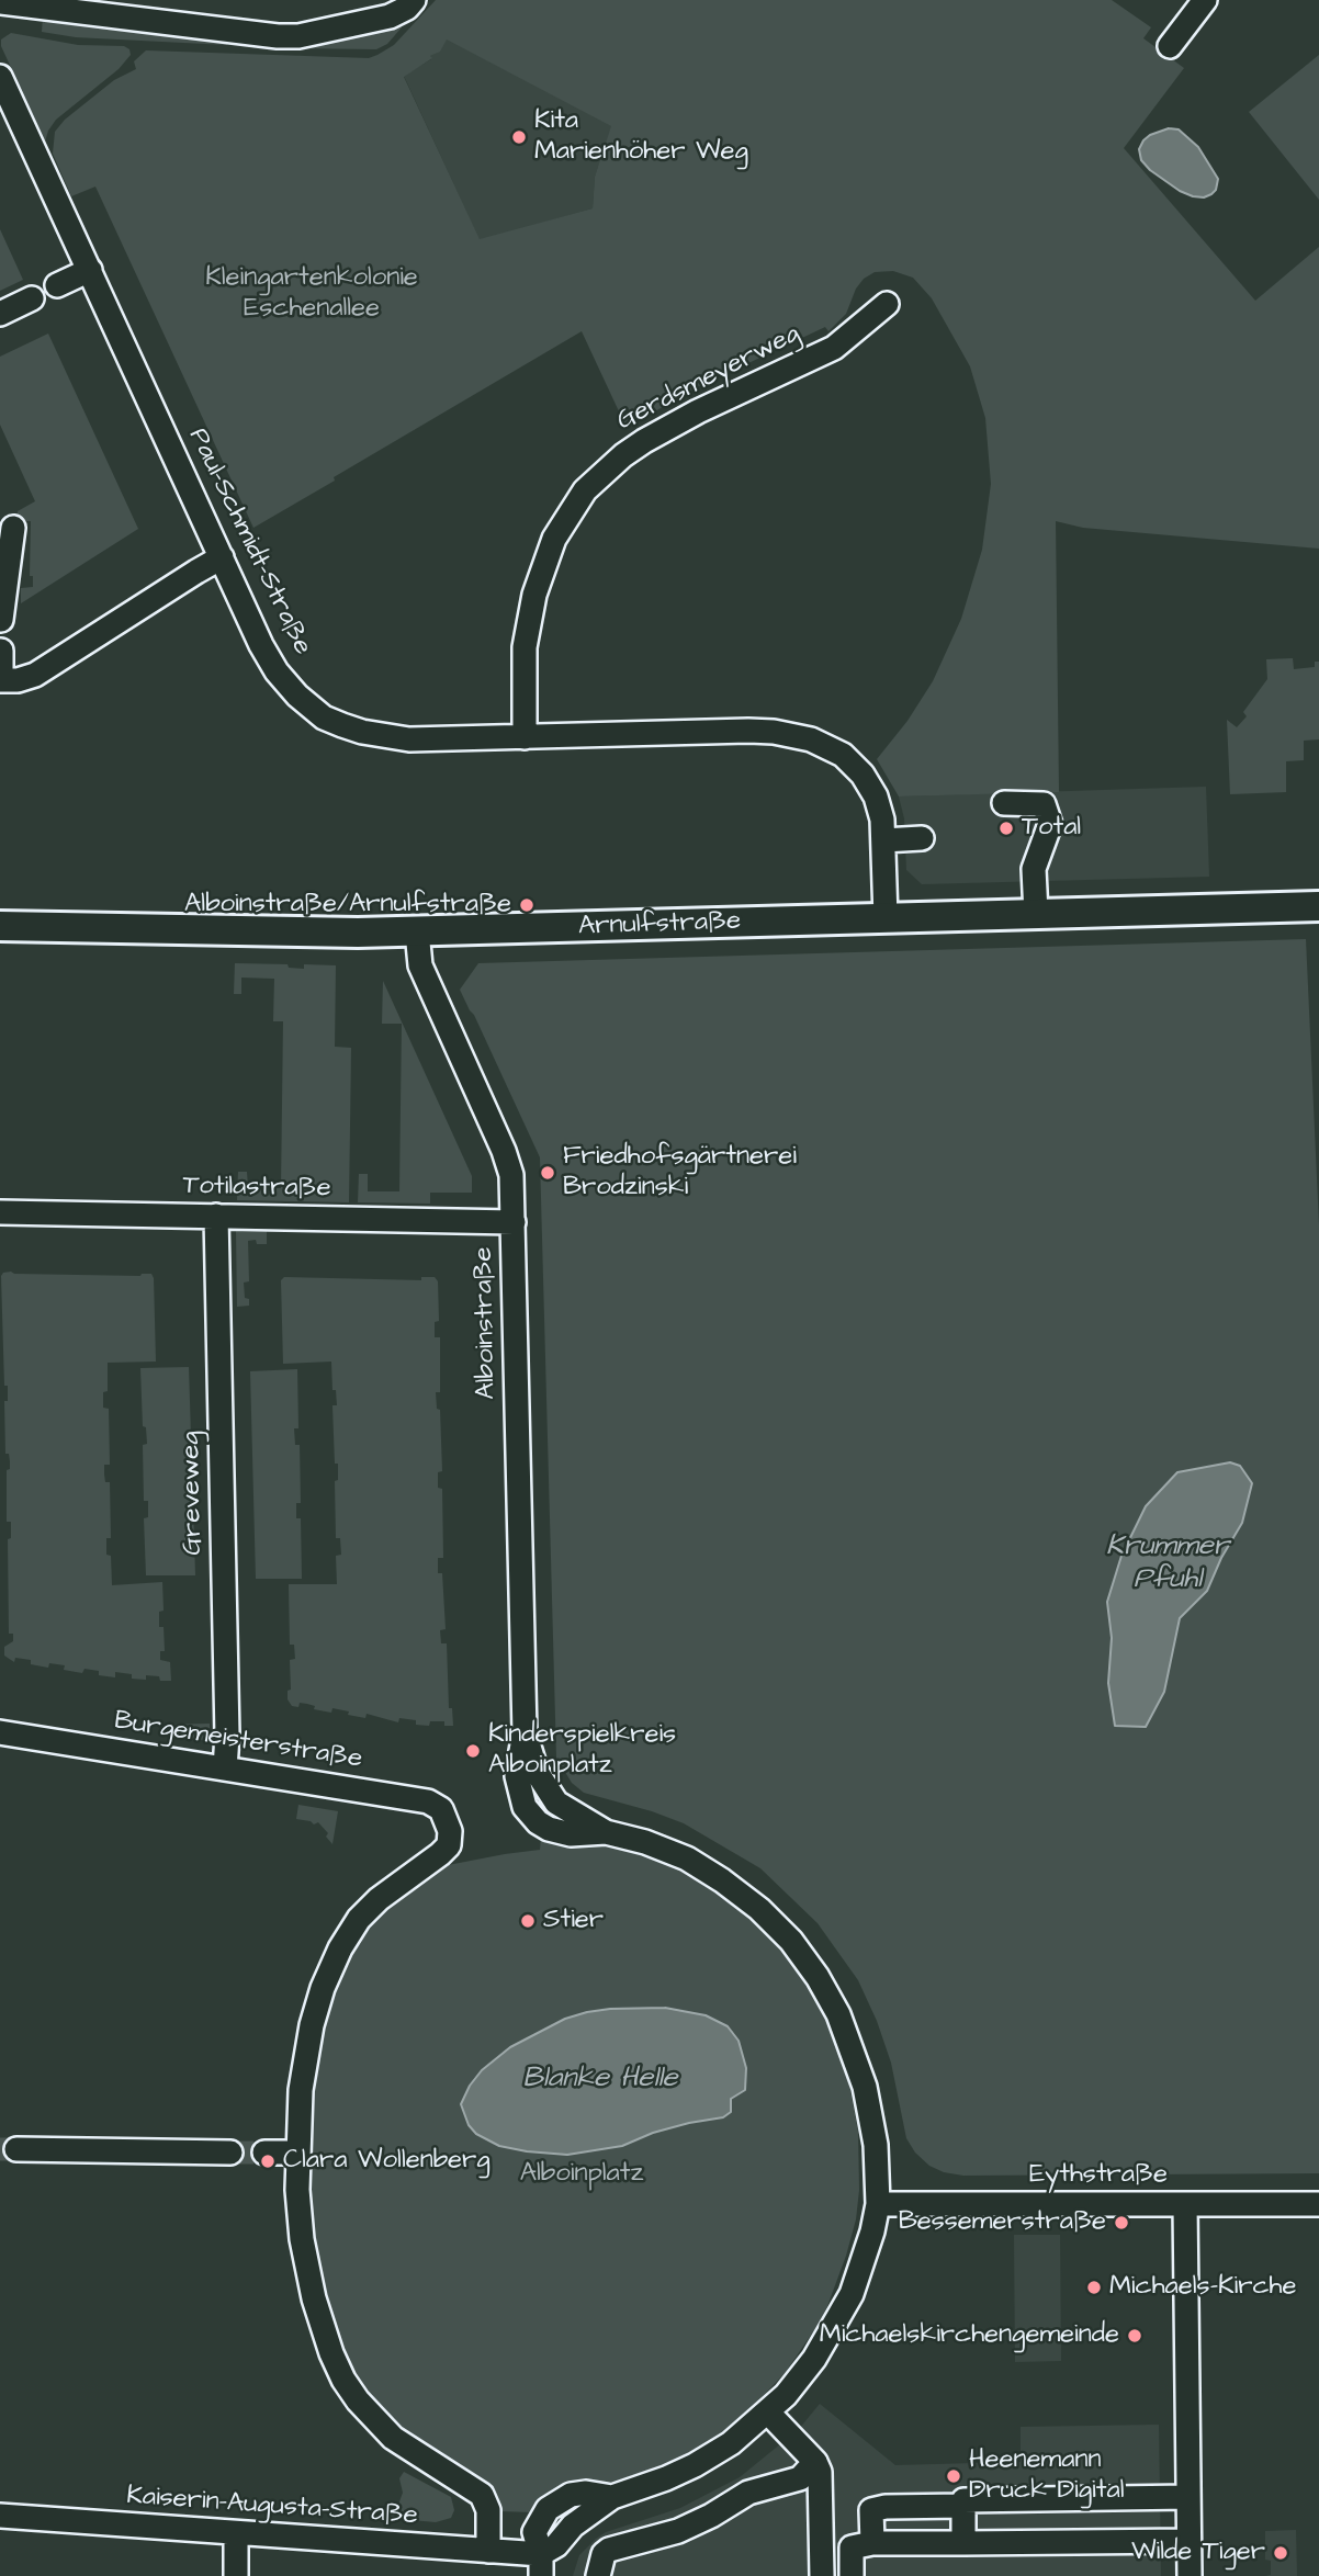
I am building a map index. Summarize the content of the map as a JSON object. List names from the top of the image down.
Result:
{
  "streets": {
    "main road": ["Arnulfstraße"],
    "street": [
      "Gerdsmeyerweg",
      "Paul-Schmidt-Straße",
      "Totilastraße",
      "Alboinstraße",
      "Greveweg",
      "Burgemeisterstraße",
      "Eythstraße",
      "Kaiserin-Augusta-Straße"
    ]
  },
  "crossings": [
    ["Gerdsmeyerweg", "Paul-Schmidt-Straße"],
    ["Paul-Schmidt-Straße", "Arnulfstraße"],
    ["Arnulfstraße", "Alboinstraße"],
    ["Totilastraße", "Alboinstraße"],
    ["Totilastraße", "Greveweg"],
    ["Alboinstraße", "Eythstraße"],
    ["Greveweg", "Burgemeisterstraße"]
  ],
  "water": ["Krummer Pfuhl", "Blanke Helle"],
  "parks": ["Kleingartenkolonie Eschenallee", "Alboinplatz"],
  "places": [
    "Kita Marienhöher Weg",
    "Total",
    "Alboinstraße/Arnulfstraße",
    "Friedhofsgärtnerei Brodzinski",
    "Kinderspielkreis Alboinplatz",
    "Stier",
    "Clara Wollenberg",
    "Bessemerstraße",
    "Michaels-Kirche",
    "Michaelskirchengemeinde",
    "Heenemann Druck Digital",
    "Wilde Tiger"
  ]
}
